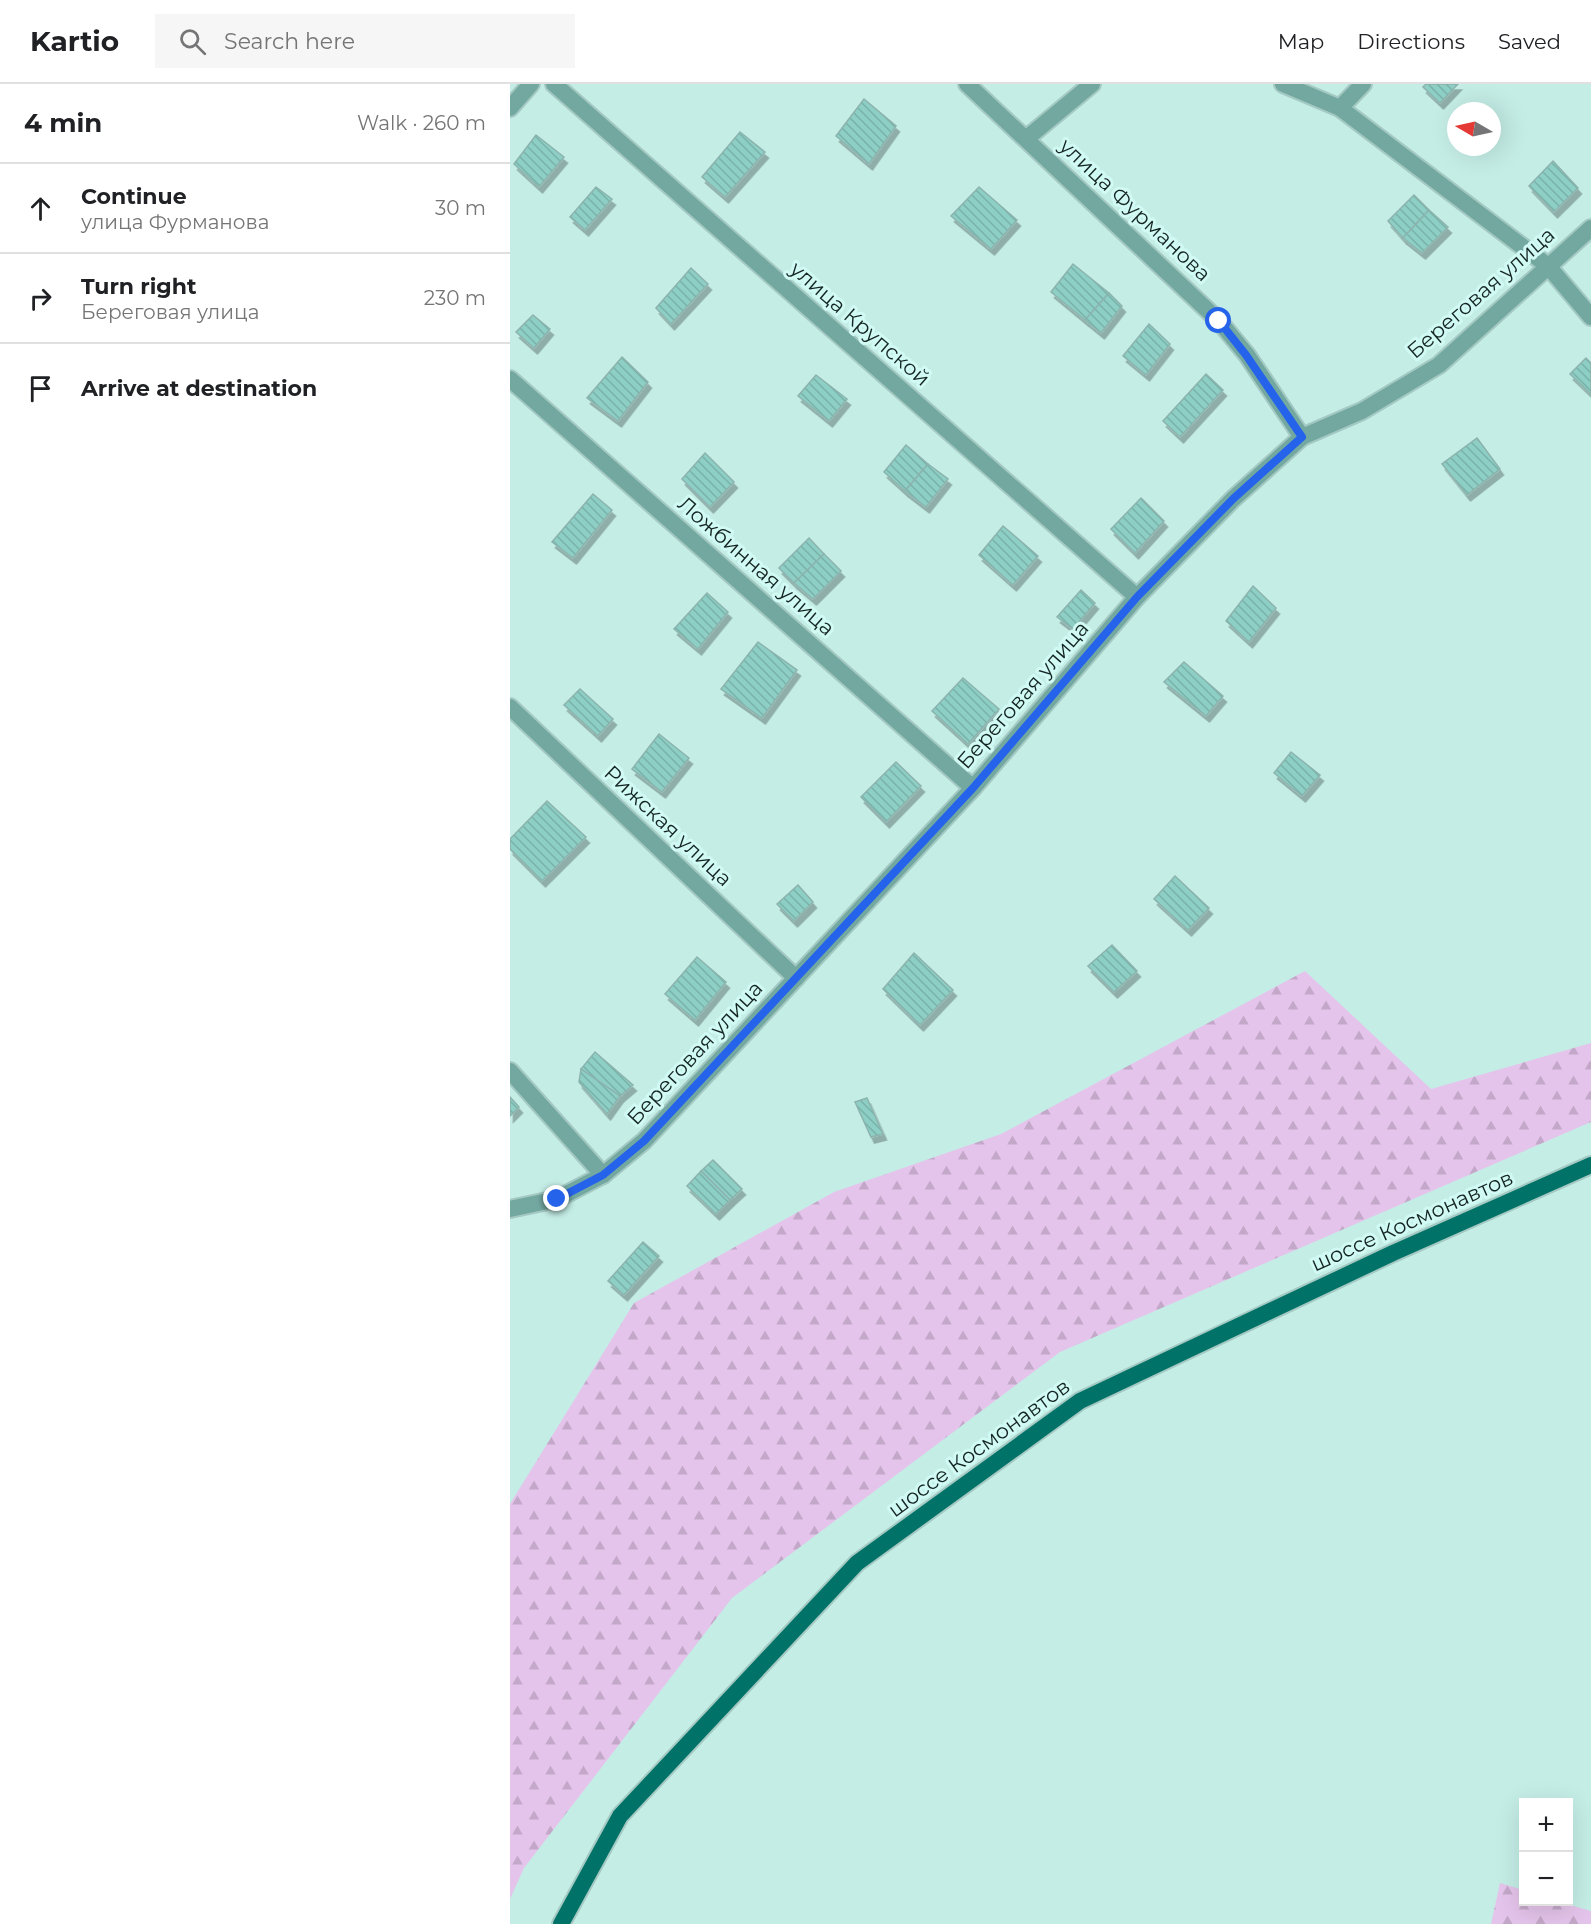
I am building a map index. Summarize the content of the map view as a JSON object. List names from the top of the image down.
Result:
{
  "streets": {
    "main road": ["шоссе Космонавтов"],
    "street": [
      "улица Фурманова",
      "Береговая улица",
      "улица Крупской",
      "Ложбинная улица",
      "Рижская улица"
    ]
  },
  "crossings": [
    ["улица Фурманова", "Береговая улица"],
    ["Береговая улица", "улица Крупской"],
    ["Береговая улица", "Ложбинная улица"],
    ["Береговая улица", "Рижская улица"]
  ],
  "north": "left",
  "page": {
    "header": "Kartio",
    "search": "Search here",
    "nav": ["Map", "Directions", "Saved"],
    "heading": ["4 min", "Walk · 260 m"],
    "list": [
      ["Continue", "улица Фурманова", "30 m"],
      ["Turn right", "Береговая улица", "230 m"],
      "Arrive at destination"
    ],
    "map_buttons": ["+", "−"]
  }
}
